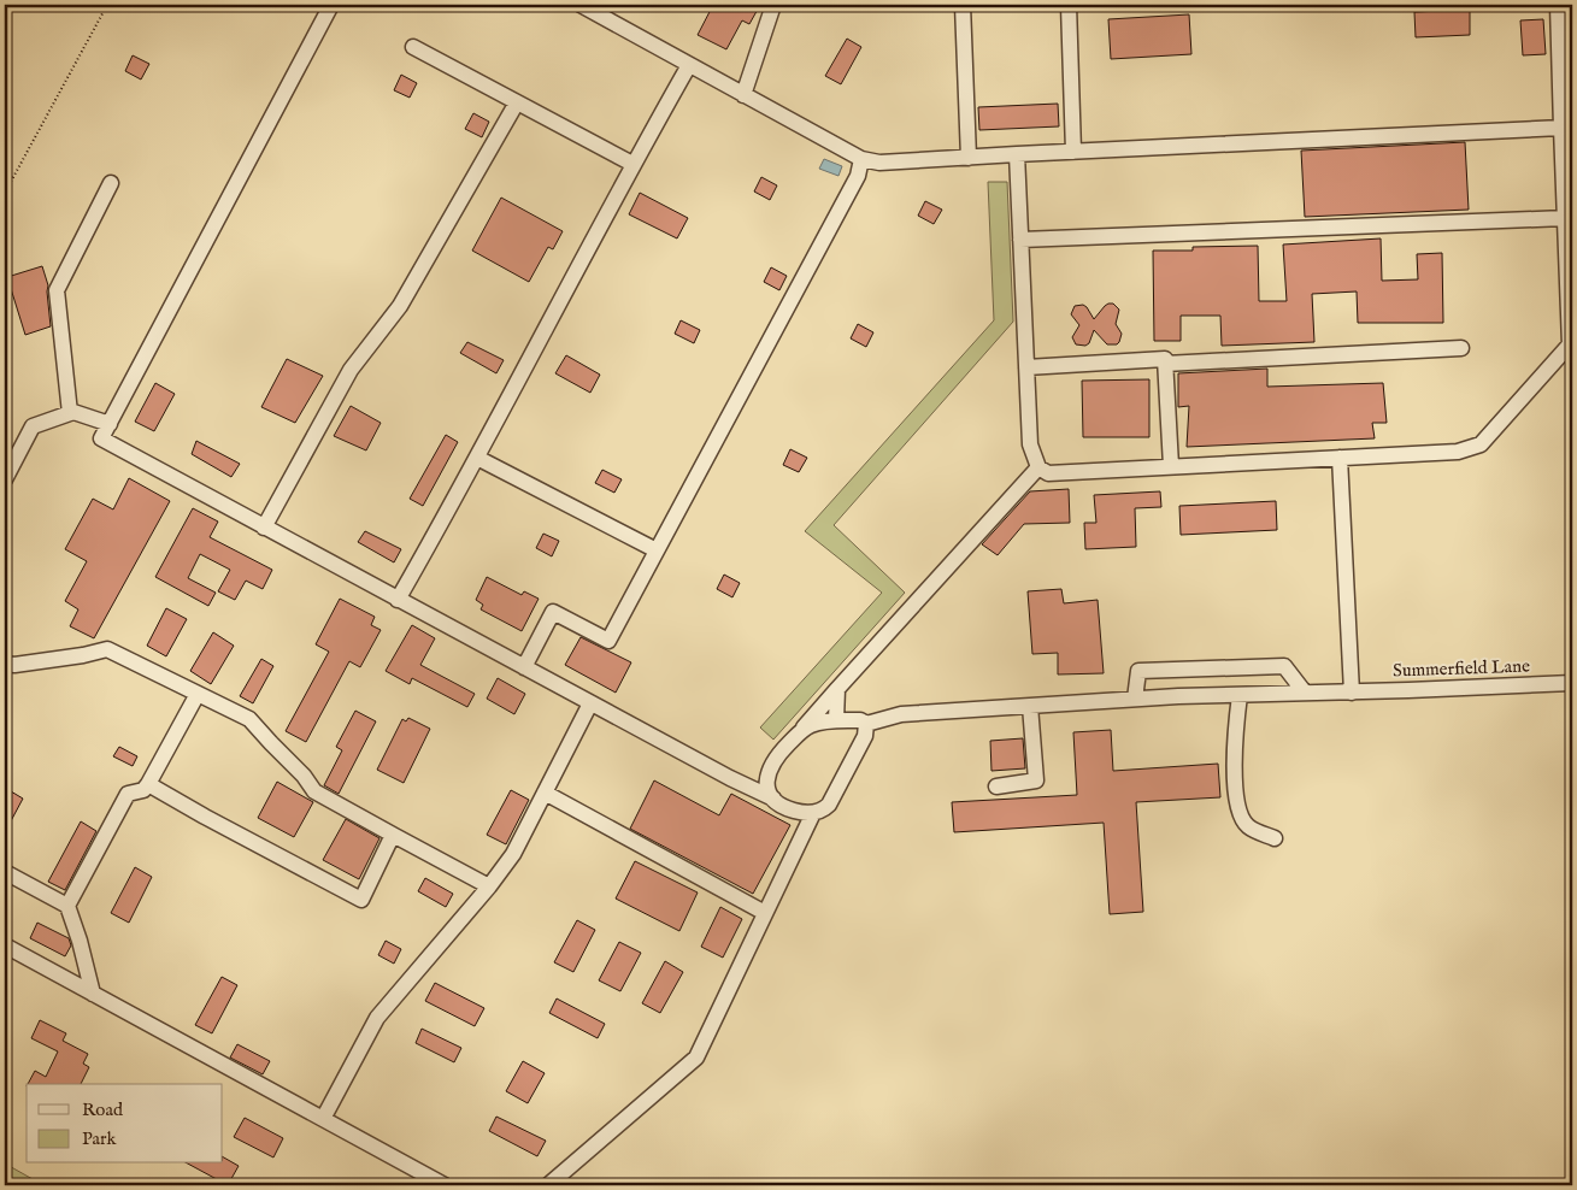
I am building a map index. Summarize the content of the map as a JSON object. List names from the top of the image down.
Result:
{
  "streets": {
    "street": ["Summerfield Lane"]
  },
  "legend": ["Road", "Park"]
}
